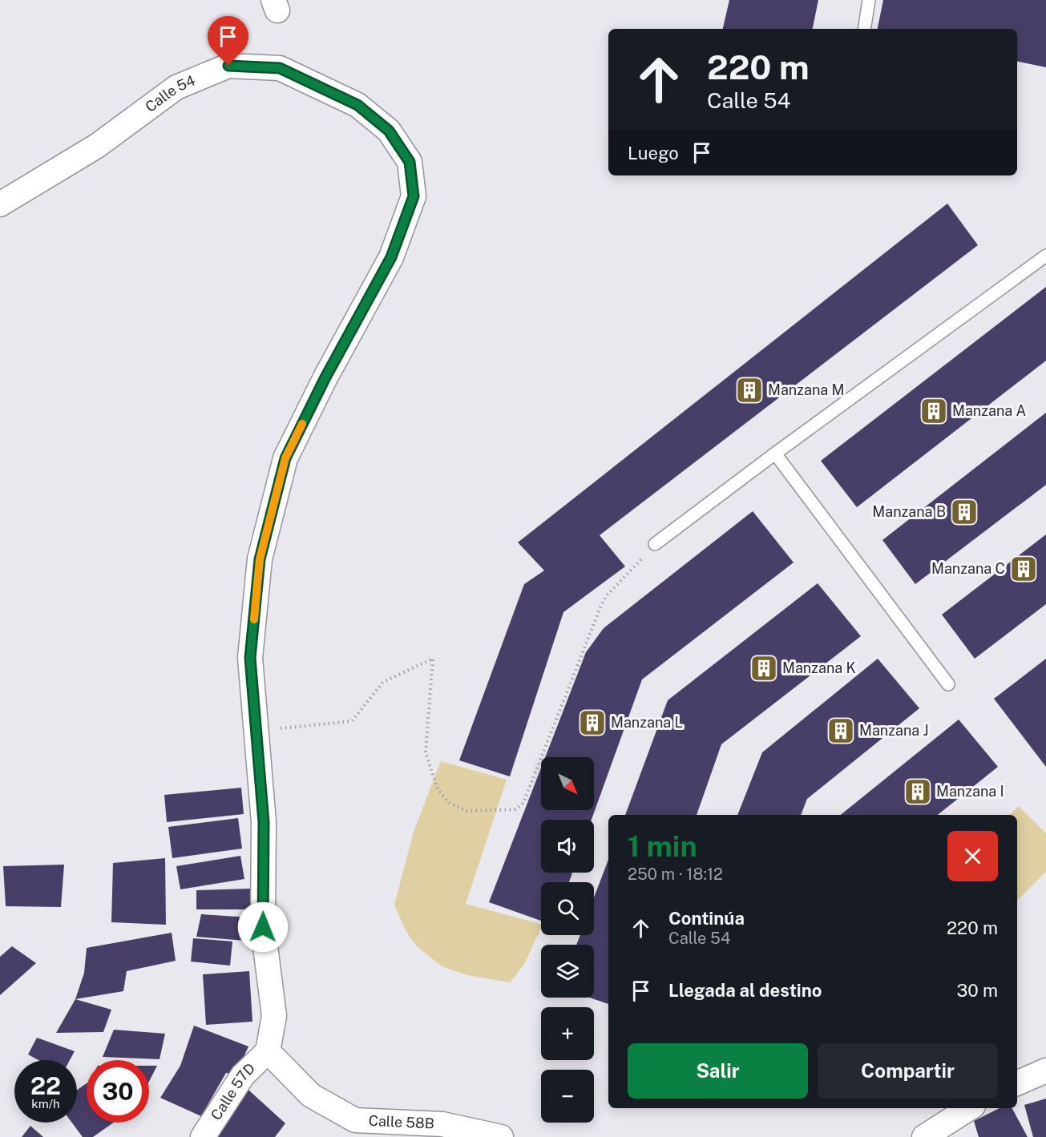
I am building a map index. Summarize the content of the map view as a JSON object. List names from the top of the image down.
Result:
{
  "streets": {
    "street": ["Calle 54", "Calle 57D", "Calle 58B"]
  },
  "crossings": [
    ["Calle 54", "Calle 57D"],
    ["Calle 54", "Calle 58B"],
    ["Calle 57D", "Calle 58B"]
  ],
  "places": {
    "building": [
      "Manzana M",
      "Manzana A",
      "Manzana B",
      "Manzana C",
      "Manzana K",
      "Manzana L",
      "Manzana J",
      "Manzana I"
    ]
  },
  "north": "bottom right",
  "page": {
    "turn": ["220 m", "Calle 54"],
    "then": "Luego",
    "map_buttons": ["+", "−"],
    "heading": ["1 min", "250 m · 18:12"],
    "list": [
      {
        "name": "Continúa",
        "note": "Calle 54",
        "value": "220 m"
      },
      {
        "name": "Llegada al destino",
        "value": "30 m"
      }
    ],
    "buttons": ["Salir", "Compartir"],
    "speed": "22 km/h",
    "limit": "30"
  }
}
